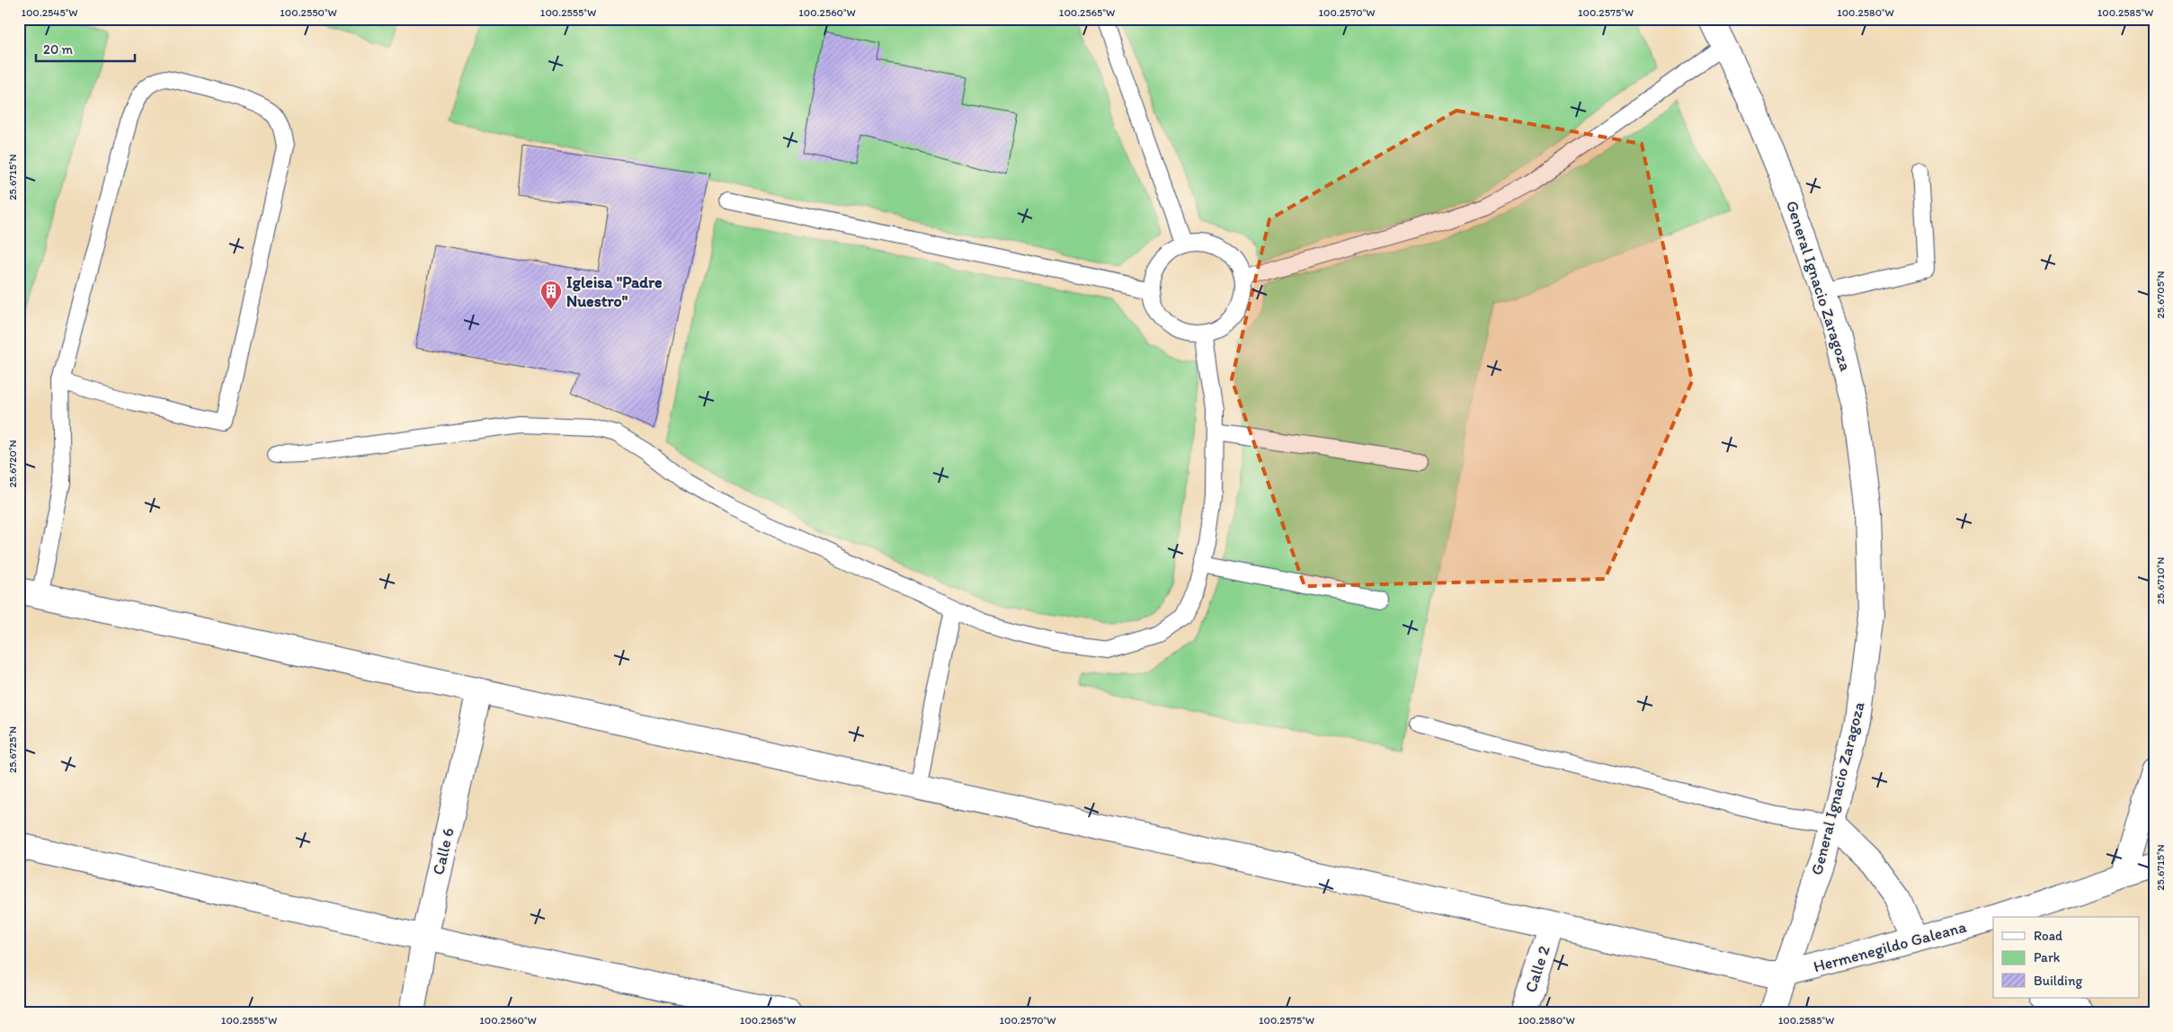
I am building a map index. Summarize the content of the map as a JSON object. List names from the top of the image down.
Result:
{
  "streets": {
    "street": [
      "General Ignacio Zaragoza",
      "Calle 6",
      "Hermenegildo Galeana",
      "Calle 2"
    ]
  },
  "crossings": [
    ["General Ignacio Zaragoza", "Hermenegildo Galeana"],
    ["Calle 6", "Hermenegildo Galeana"],
    ["Hermenegildo Galeana", "Calle 2"]
  ],
  "places": {
    "building": ["Igleisa \"Padre Nuestro\""]
  },
  "legend": ["Road", "Park", "Building"],
  "scale_bar": "20 m",
  "coordinates": [
    "100.2545°W",
    "100.2550°W",
    "100.2555°W",
    "100.2560°W",
    "100.2565°W",
    "100.2570°W",
    "100.2575°W",
    "100.2580°W",
    "100.2585°W",
    "25.6715°N",
    "25.6705°N",
    "25.6720°N",
    "25.6710°N",
    "25.6725°N"
  ]
}
